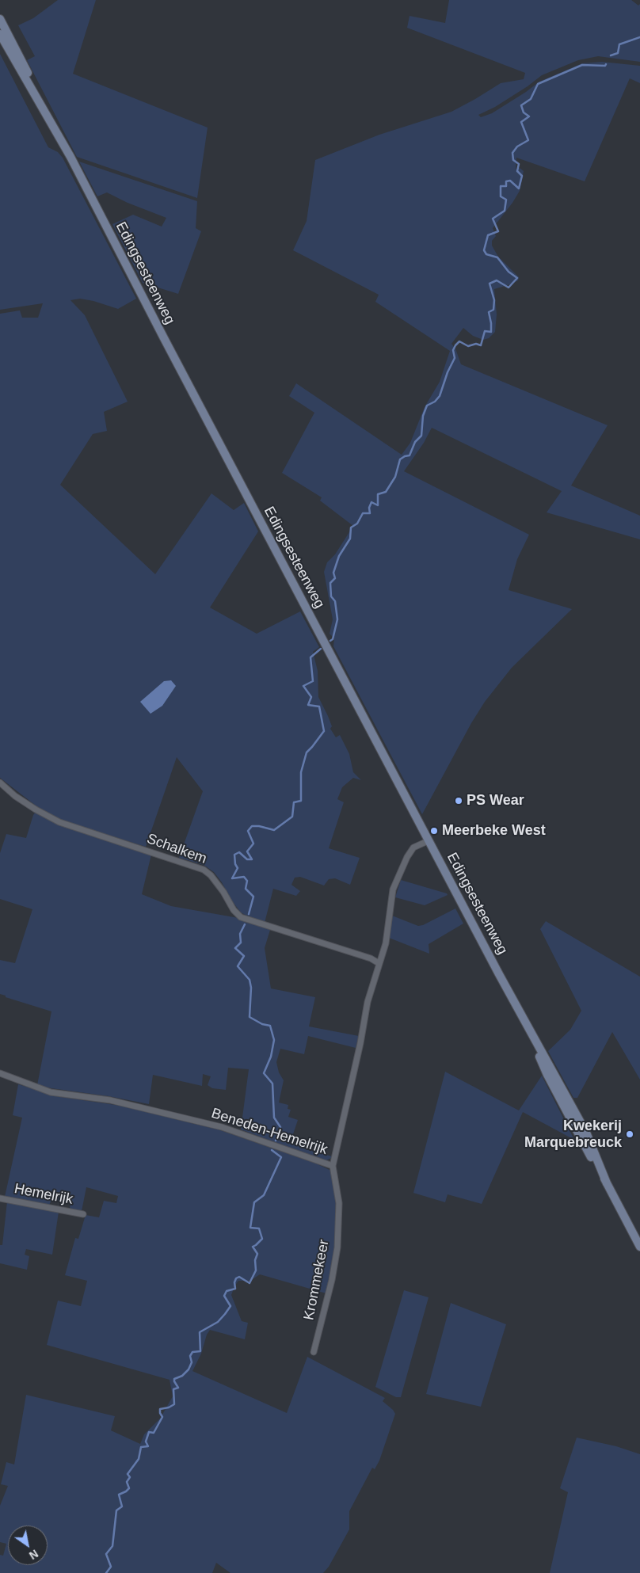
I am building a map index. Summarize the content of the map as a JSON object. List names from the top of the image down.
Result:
{
  "streets": {
    "main road": ["Edingsesteenweg"],
    "street": [
      "Schalkem",
      "Beneden-Hemelrijk",
      "Hemelrijk",
      "Krommekeer"
    ]
  },
  "crossings": [
    ["Edingsesteenweg", "Beneden-Hemelrijk"],
    ["Schalkem", "Beneden-Hemelrijk"],
    ["Beneden-Hemelrijk", "Krommekeer"]
  ],
  "places": ["PS Wear", "Meerbeke West", "Kwekerij Marquebreuck"],
  "north": "bottom right"
}
